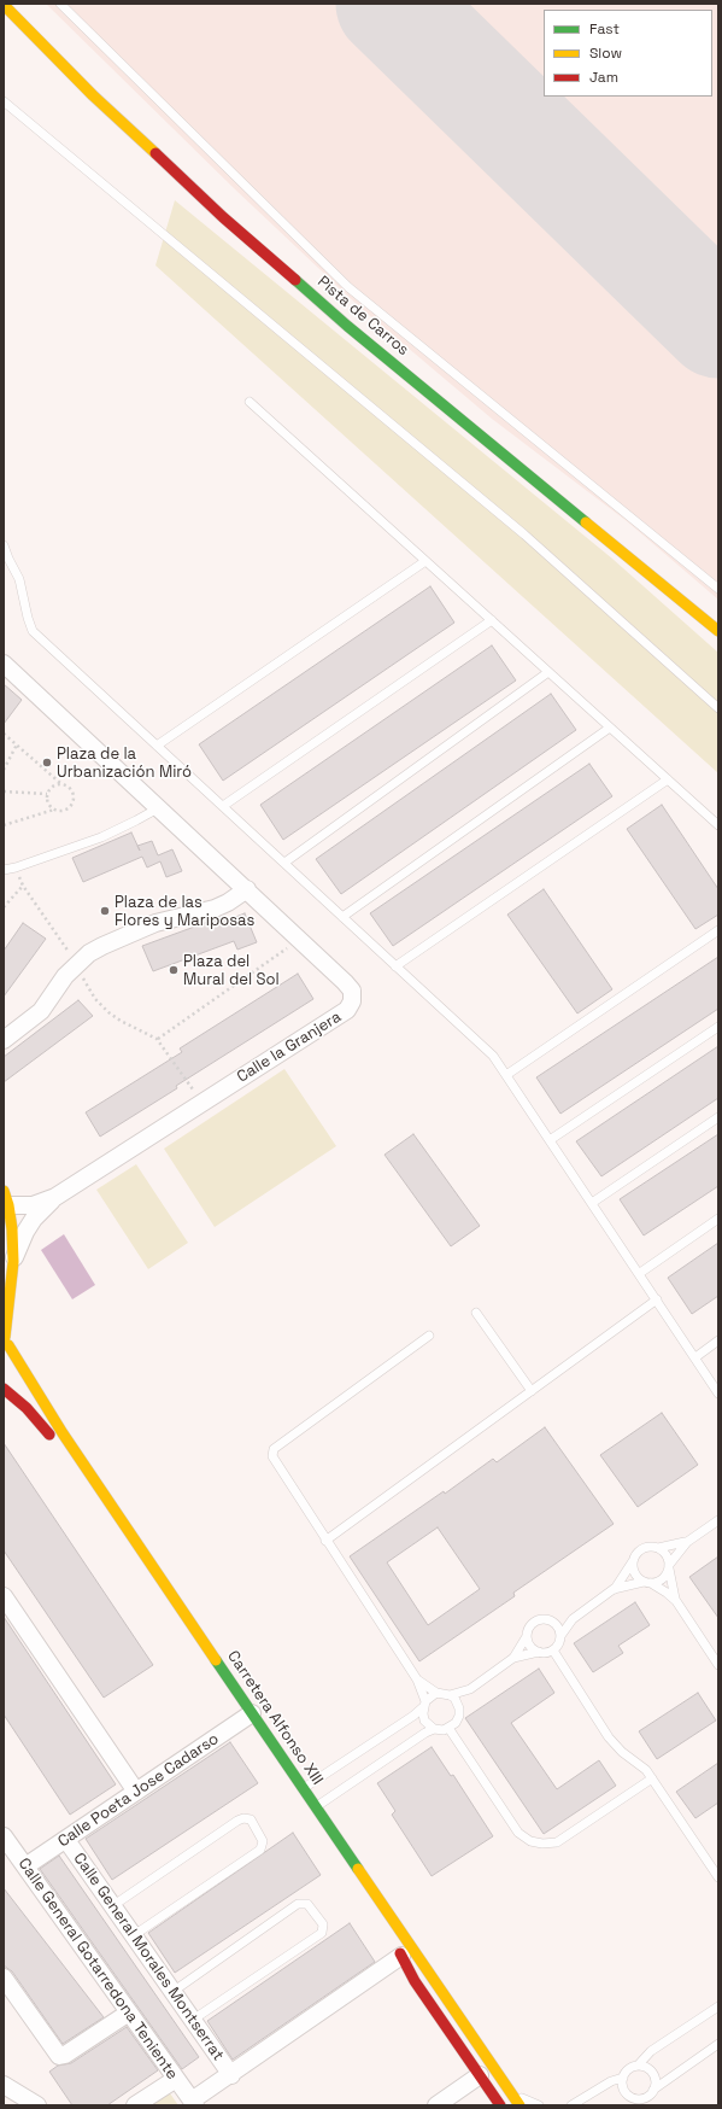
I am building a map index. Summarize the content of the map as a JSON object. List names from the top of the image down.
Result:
{
  "streets": {
    "street": [
      "Pista de Carros",
      "Calle la Granjera",
      "Carretera Alfonso XIII",
      "Calle Poeta Jose Cadarso",
      "Calle General Morales Montserrat",
      "Calle General Gotarredona Teniente"
    ]
  },
  "crossings": [
    ["Carretera Alfonso XIII", "Calle Poeta Jose Cadarso"],
    ["Calle Poeta Jose Cadarso", "Calle General Morales Montserrat"],
    ["Calle Poeta Jose Cadarso", "Calle General Gotarredona Teniente"]
  ],
  "places": ["Plaza de la Urbanización Miró", "Plaza de las Flores y Mariposas", "Plaza del Mural del Sol"],
  "legend": ["Fast", "Slow", "Jam"]
}
